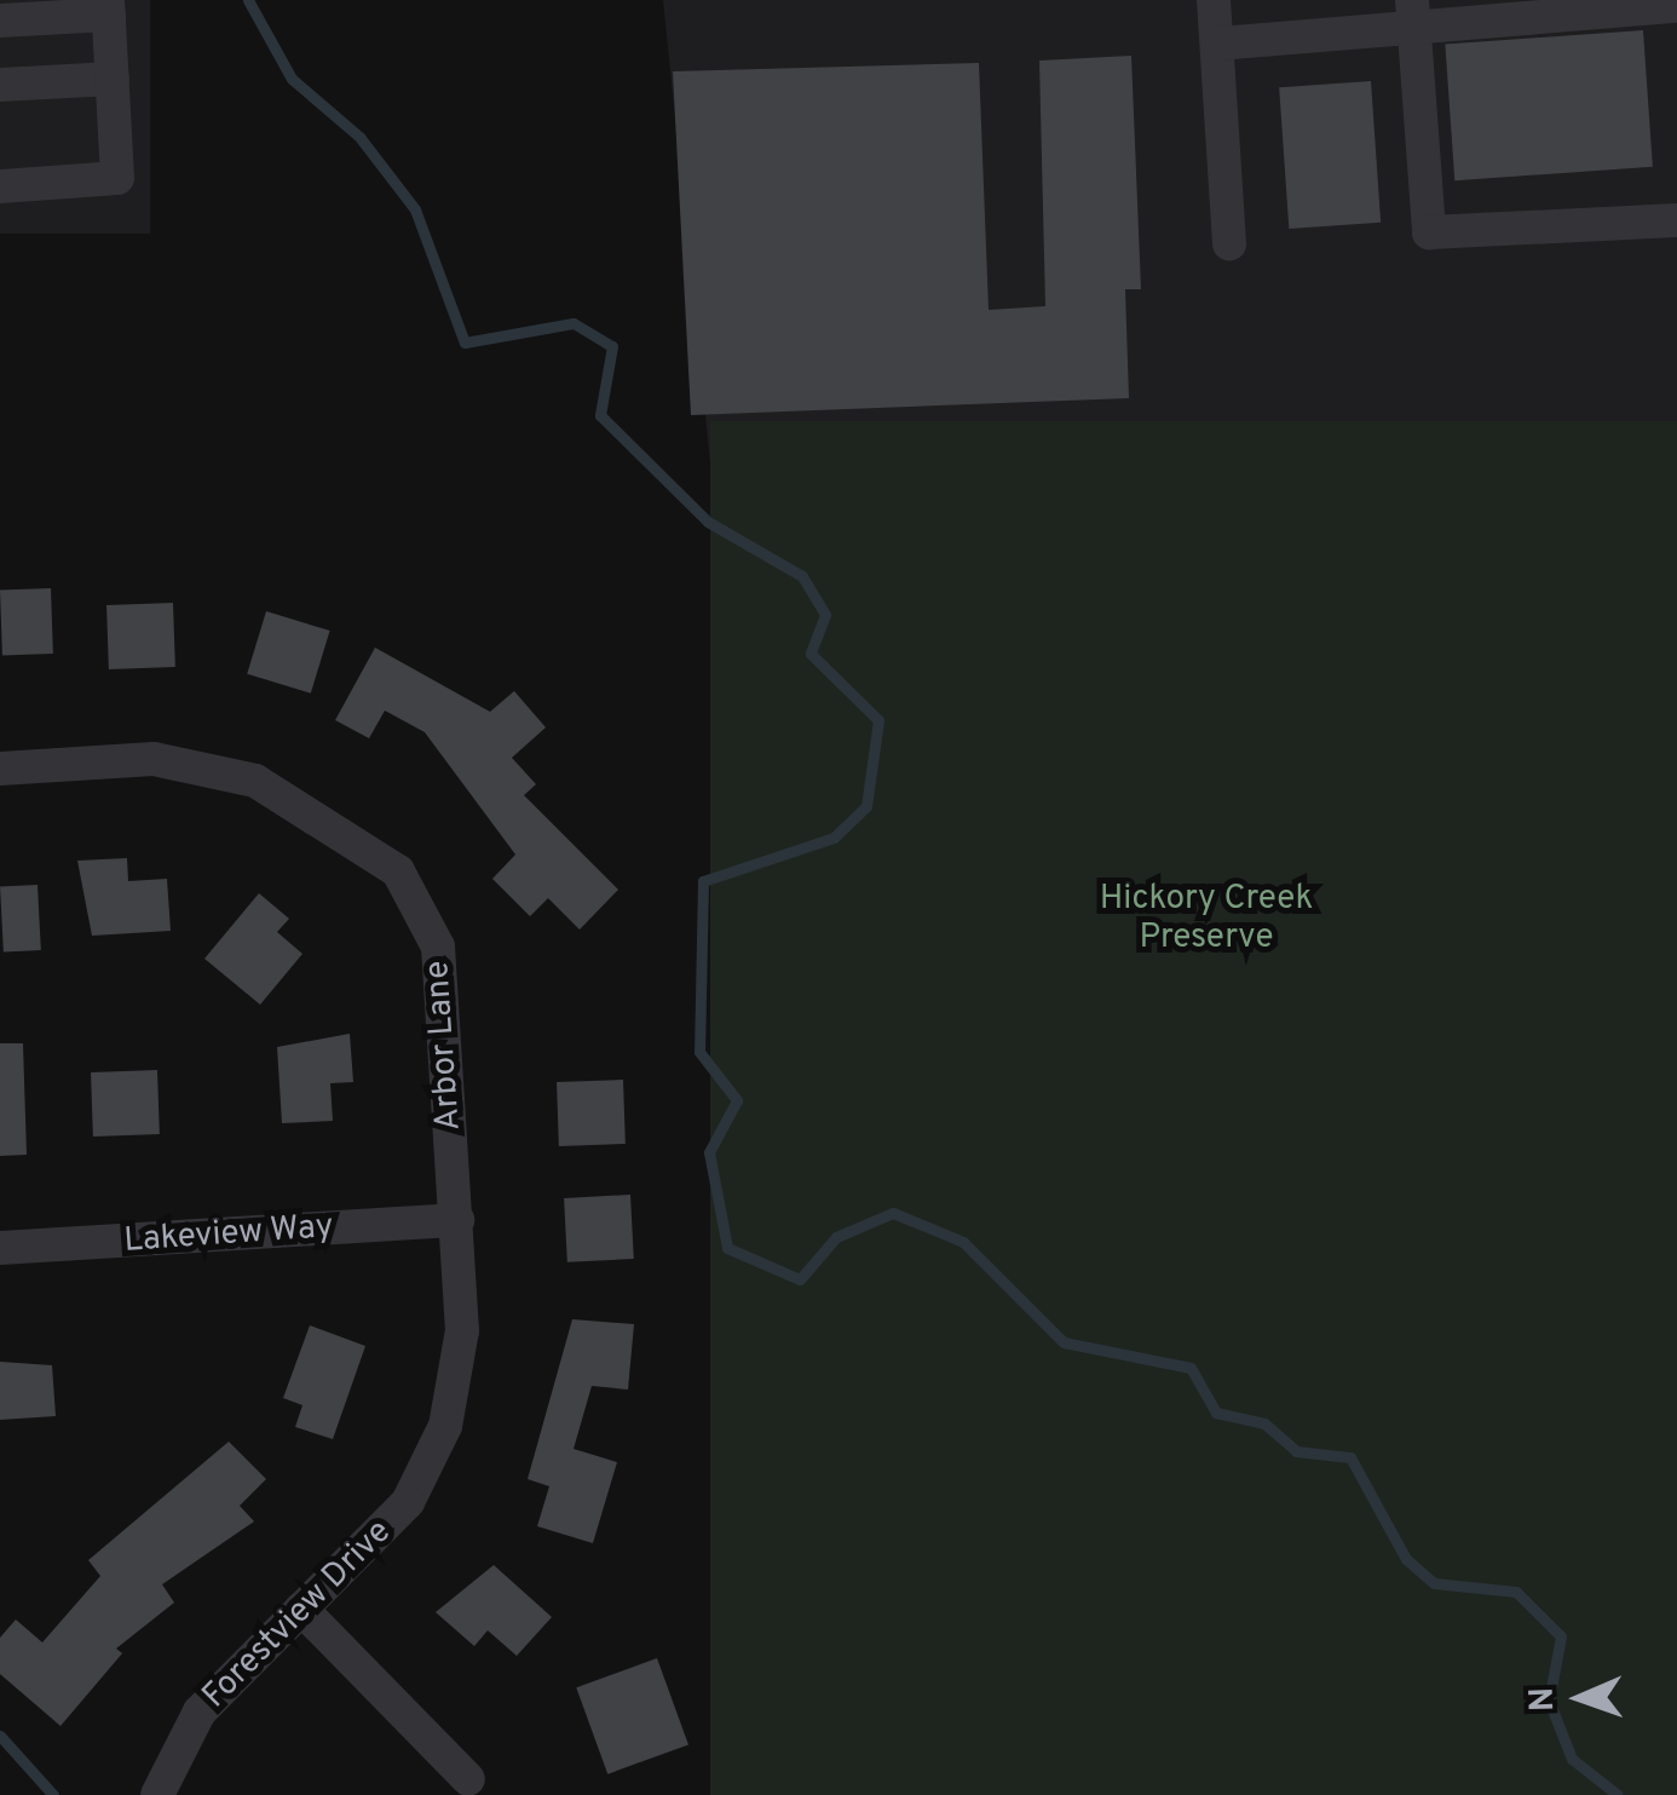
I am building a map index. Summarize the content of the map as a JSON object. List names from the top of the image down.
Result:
{
  "streets": {
    "street": ["Arbor Lane", "Lakeview Way", "Forestview Drive"]
  },
  "crossings": [
    ["Arbor Lane", "Lakeview Way"],
    ["Arbor Lane", "Forestview Drive"],
    ["Lakeview Way", "Forestview Drive"]
  ],
  "parks": ["Hickory Creek Preserve"],
  "north": "left"
}
